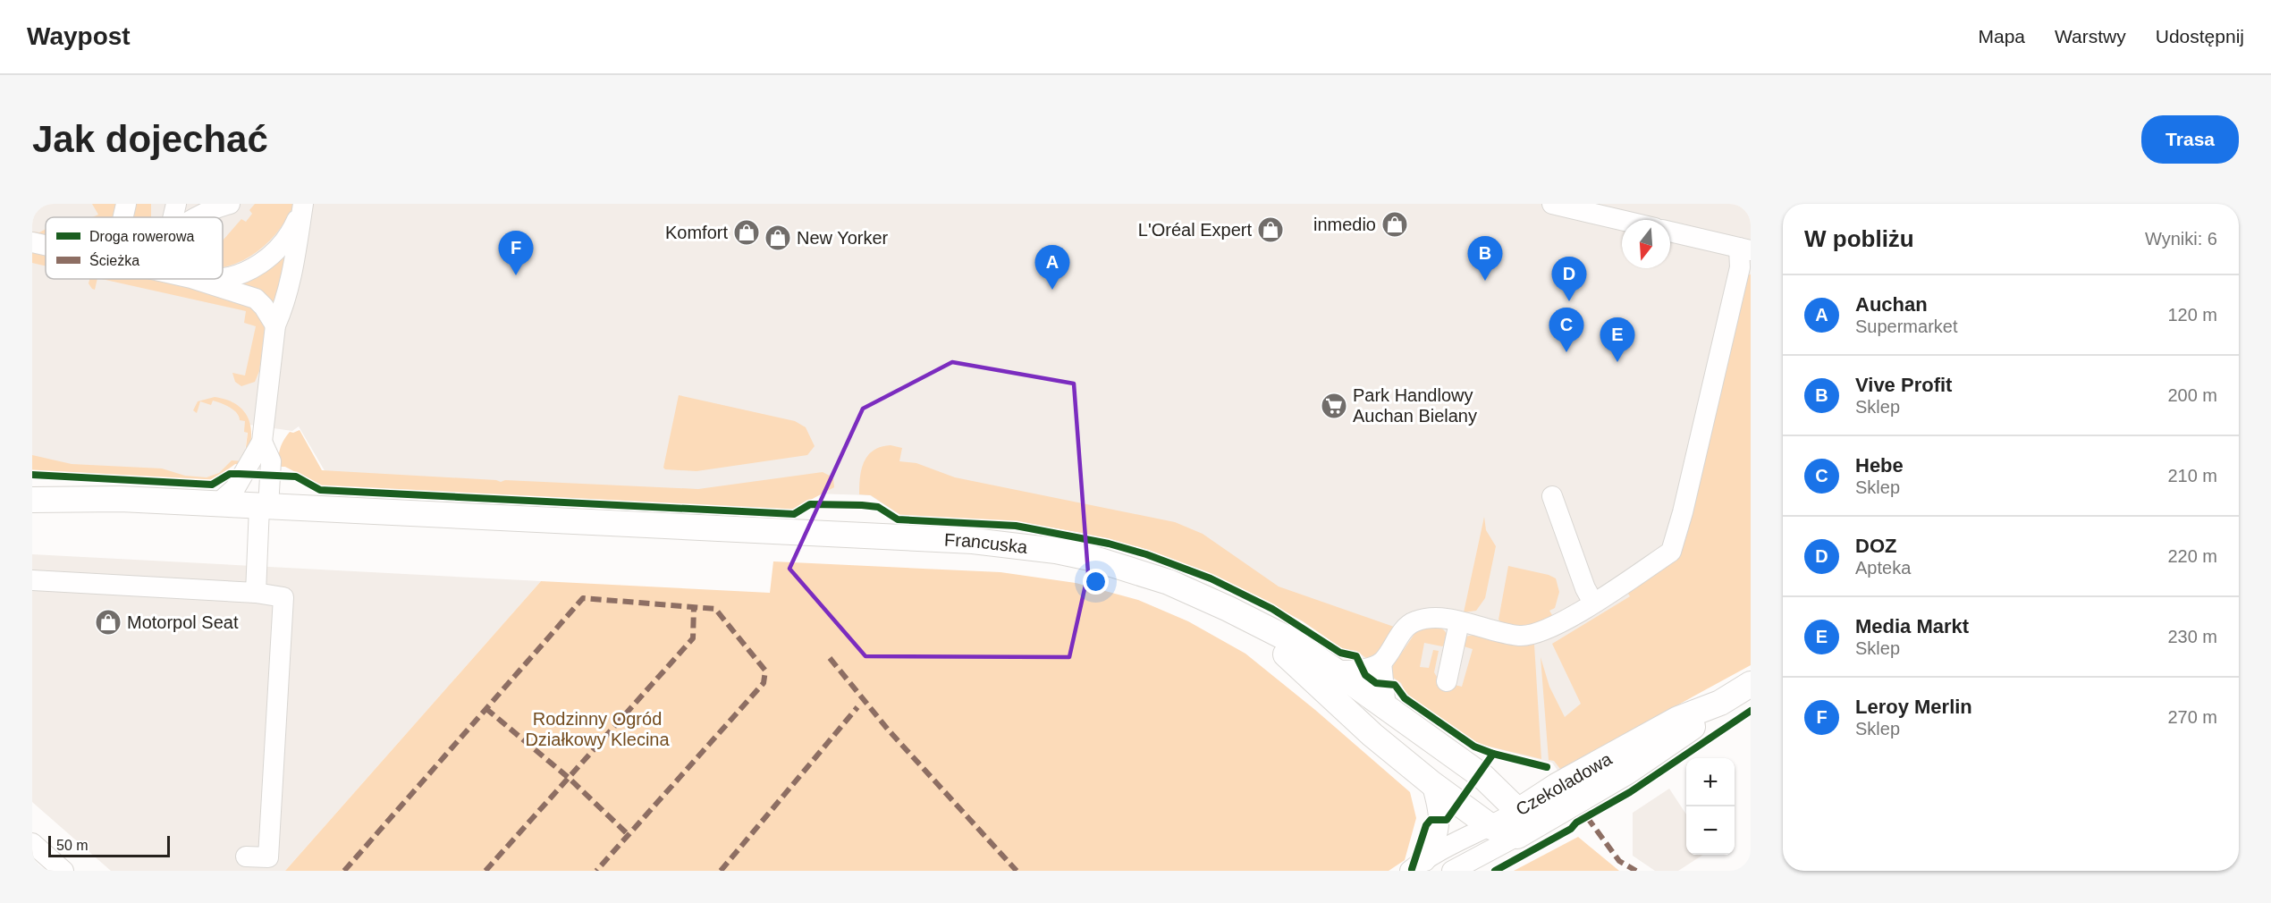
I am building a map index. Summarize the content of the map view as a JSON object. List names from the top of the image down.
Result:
{
  "streets": {
    "main road": ["Francuska", "Czekoladowa"]
  },
  "parks": ["Rodzinny Ogród Działkowy Klecina"],
  "places": {
    "shop": [
      "inmedio",
      "L'Oréal Expert",
      "Komfort",
      "New Yorker",
      "Motorpol Seat"
    ],
    "supermarket": ["Park Handlowy Auchan Bielany"]
  },
  "legend": ["Droga rowerowa", "Ścieżka"],
  "scale_bar": "50 m",
  "north": "bottom",
  "page": {
    "header": "Waypost",
    "nav": ["Mapa", "Warstwy", "Udostępnij"],
    "buttons": "Trasa",
    "title": "Jak dojechać",
    "heading": ["W pobliżu", "Wyniki: 6"],
    "pins": [
      "F",
      "B",
      "A",
      "D",
      "C",
      "E"
    ],
    "list": [
      {
        "mark": "A",
        "name": "Auchan",
        "note": "Supermarket",
        "value": "120 m"
      },
      {
        "mark": "B",
        "name": "Vive Profit",
        "note": "Sklep",
        "value": "200 m"
      },
      {
        "mark": "C",
        "name": "Hebe",
        "note": "Sklep",
        "value": "210 m"
      },
      {
        "mark": "D",
        "name": "DOZ",
        "note": "Apteka",
        "value": "220 m"
      },
      {
        "mark": "E",
        "name": "Media Markt",
        "note": "Sklep",
        "value": "230 m"
      },
      {
        "mark": "F",
        "name": "Leroy Merlin",
        "note": "Sklep",
        "value": "270 m"
      }
    ],
    "map_buttons": ["+", "−"],
    "scale": "50 m"
  }
}
